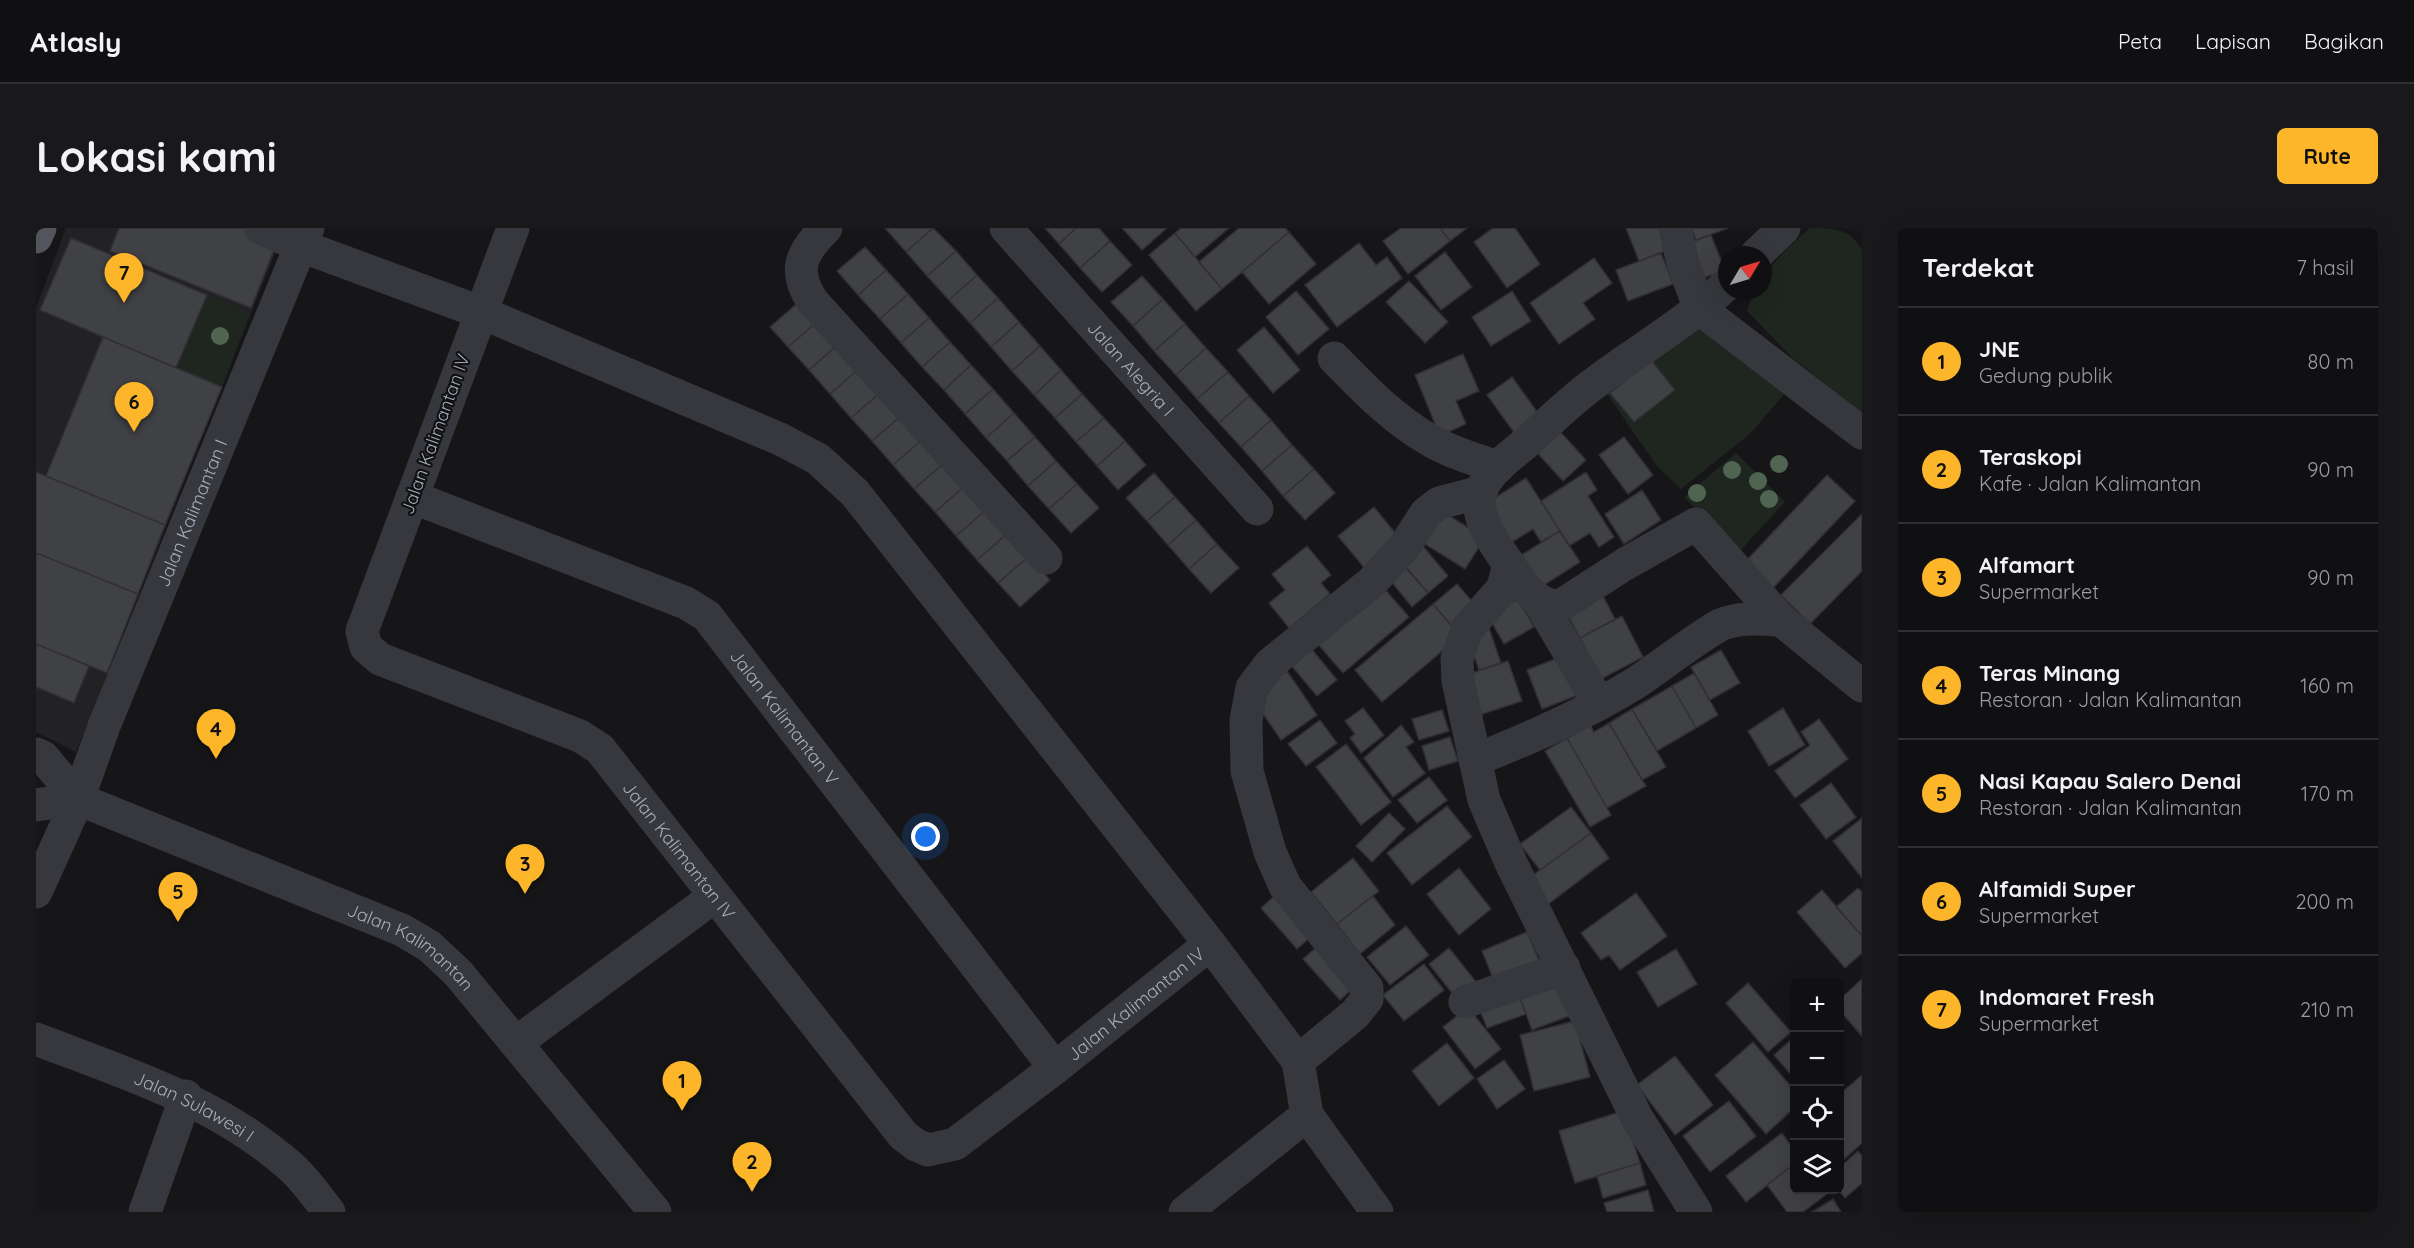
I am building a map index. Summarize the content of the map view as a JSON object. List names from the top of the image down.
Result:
{
  "streets": {
    "street": [
      "Jalan Alegria I",
      "Jalan Kalimantan IV",
      "Jalan Kalimantan I",
      "Jalan Kalimantan V",
      "Jalan Kalimantan",
      "Jalan Sulawesi I"
    ]
  },
  "crossings": [
    ["Jalan Kalimantan IV", "Jalan Kalimantan V"],
    ["Jalan Kalimantan I", "Jalan Kalimantan"]
  ],
  "north": "top right",
  "page": {
    "header": "Atlasly",
    "nav": ["Peta", "Lapisan", "Bagikan"],
    "buttons": "Rute",
    "title": "Lokasi kami",
    "heading": ["Terdekat", "7 hasil"],
    "pins": [
      "7",
      "6",
      "4",
      "3",
      "5",
      "1",
      "2"
    ],
    "list": [
      {
        "mark": "1",
        "name": "JNE",
        "note": "Gedung publik",
        "value": "80 m"
      },
      {
        "mark": "2",
        "name": "Teraskopi",
        "note": "Kafe · Jalan Kalimantan",
        "value": "90 m"
      },
      {
        "mark": "3",
        "name": "Alfamart",
        "note": "Supermarket",
        "value": "90 m"
      },
      {
        "mark": "4",
        "name": "Teras Minang",
        "note": "Restoran · Jalan Kalimantan",
        "value": "160 m"
      },
      {
        "mark": "5",
        "name": "Nasi Kapau Salero Denai",
        "note": "Restoran · Jalan Kalimantan",
        "value": "170 m"
      },
      {
        "mark": "6",
        "name": "Alfamidi Super",
        "note": "Supermarket",
        "value": "200 m"
      },
      {
        "mark": "7",
        "name": "Indomaret Fresh",
        "note": "Supermarket",
        "value": "210 m"
      }
    ],
    "map_buttons": ["+", "−"]
  }
}
